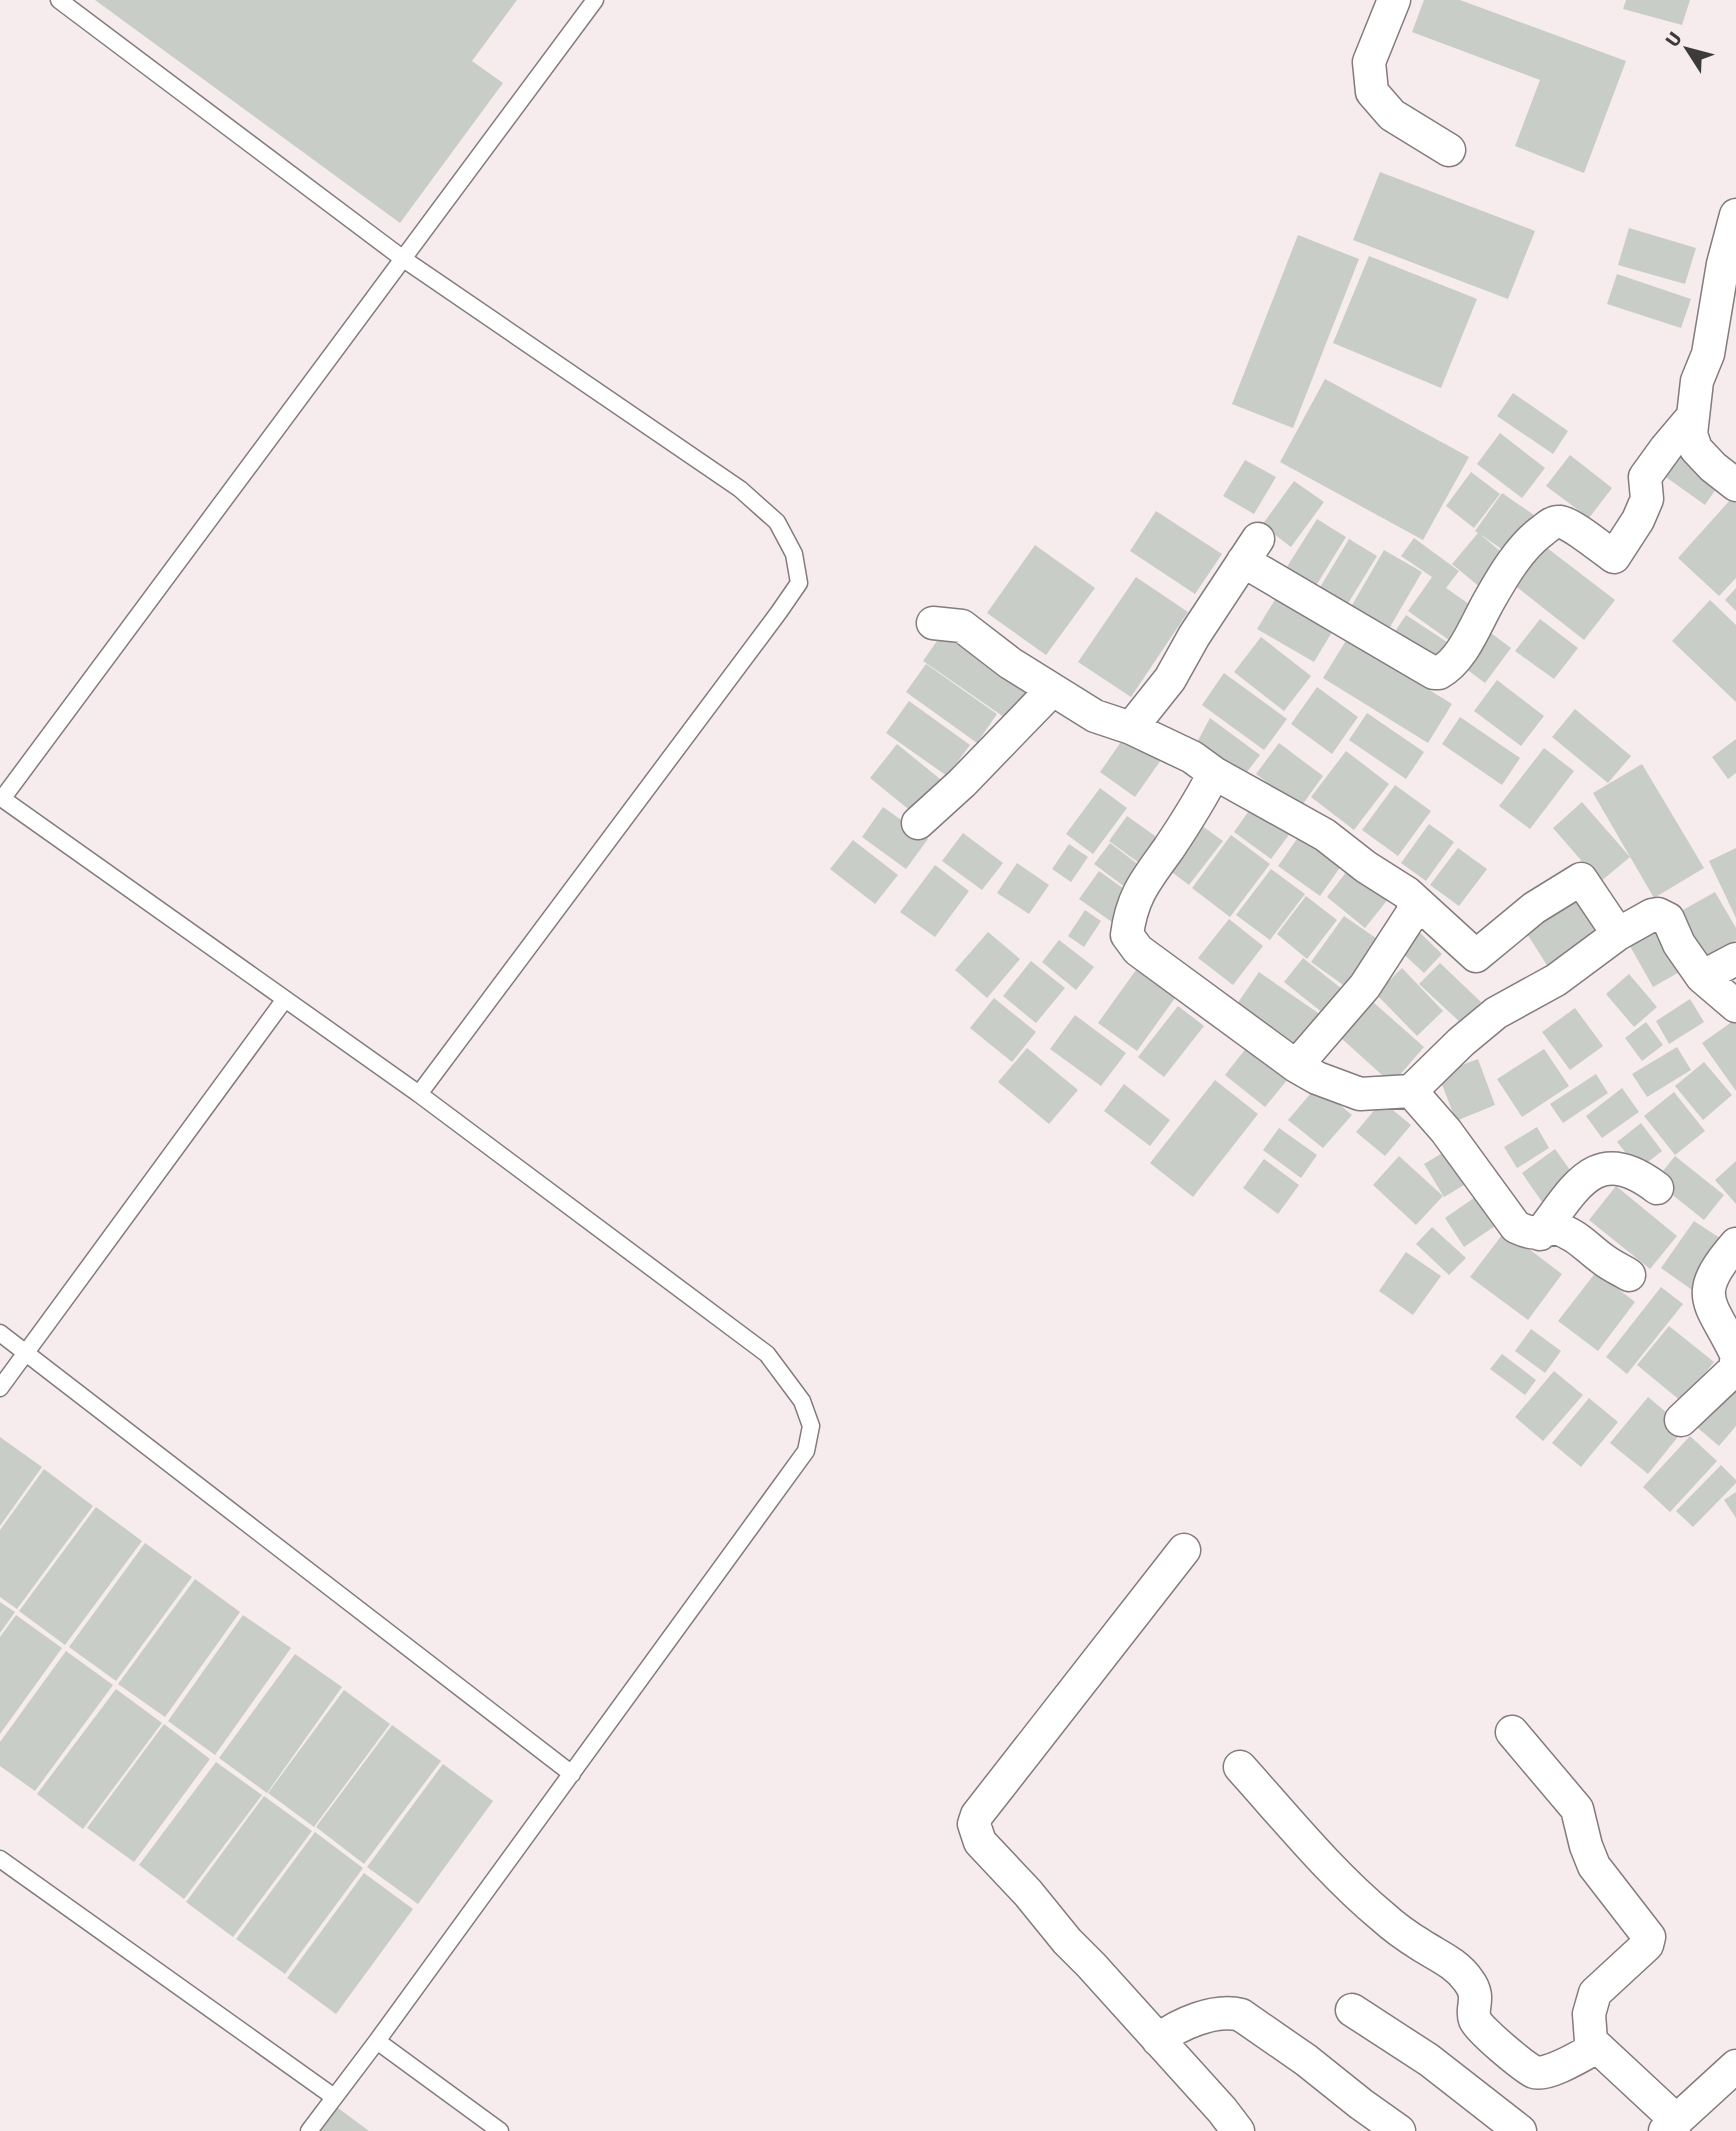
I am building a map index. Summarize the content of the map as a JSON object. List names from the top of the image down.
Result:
{
  "north": "top left"
}
